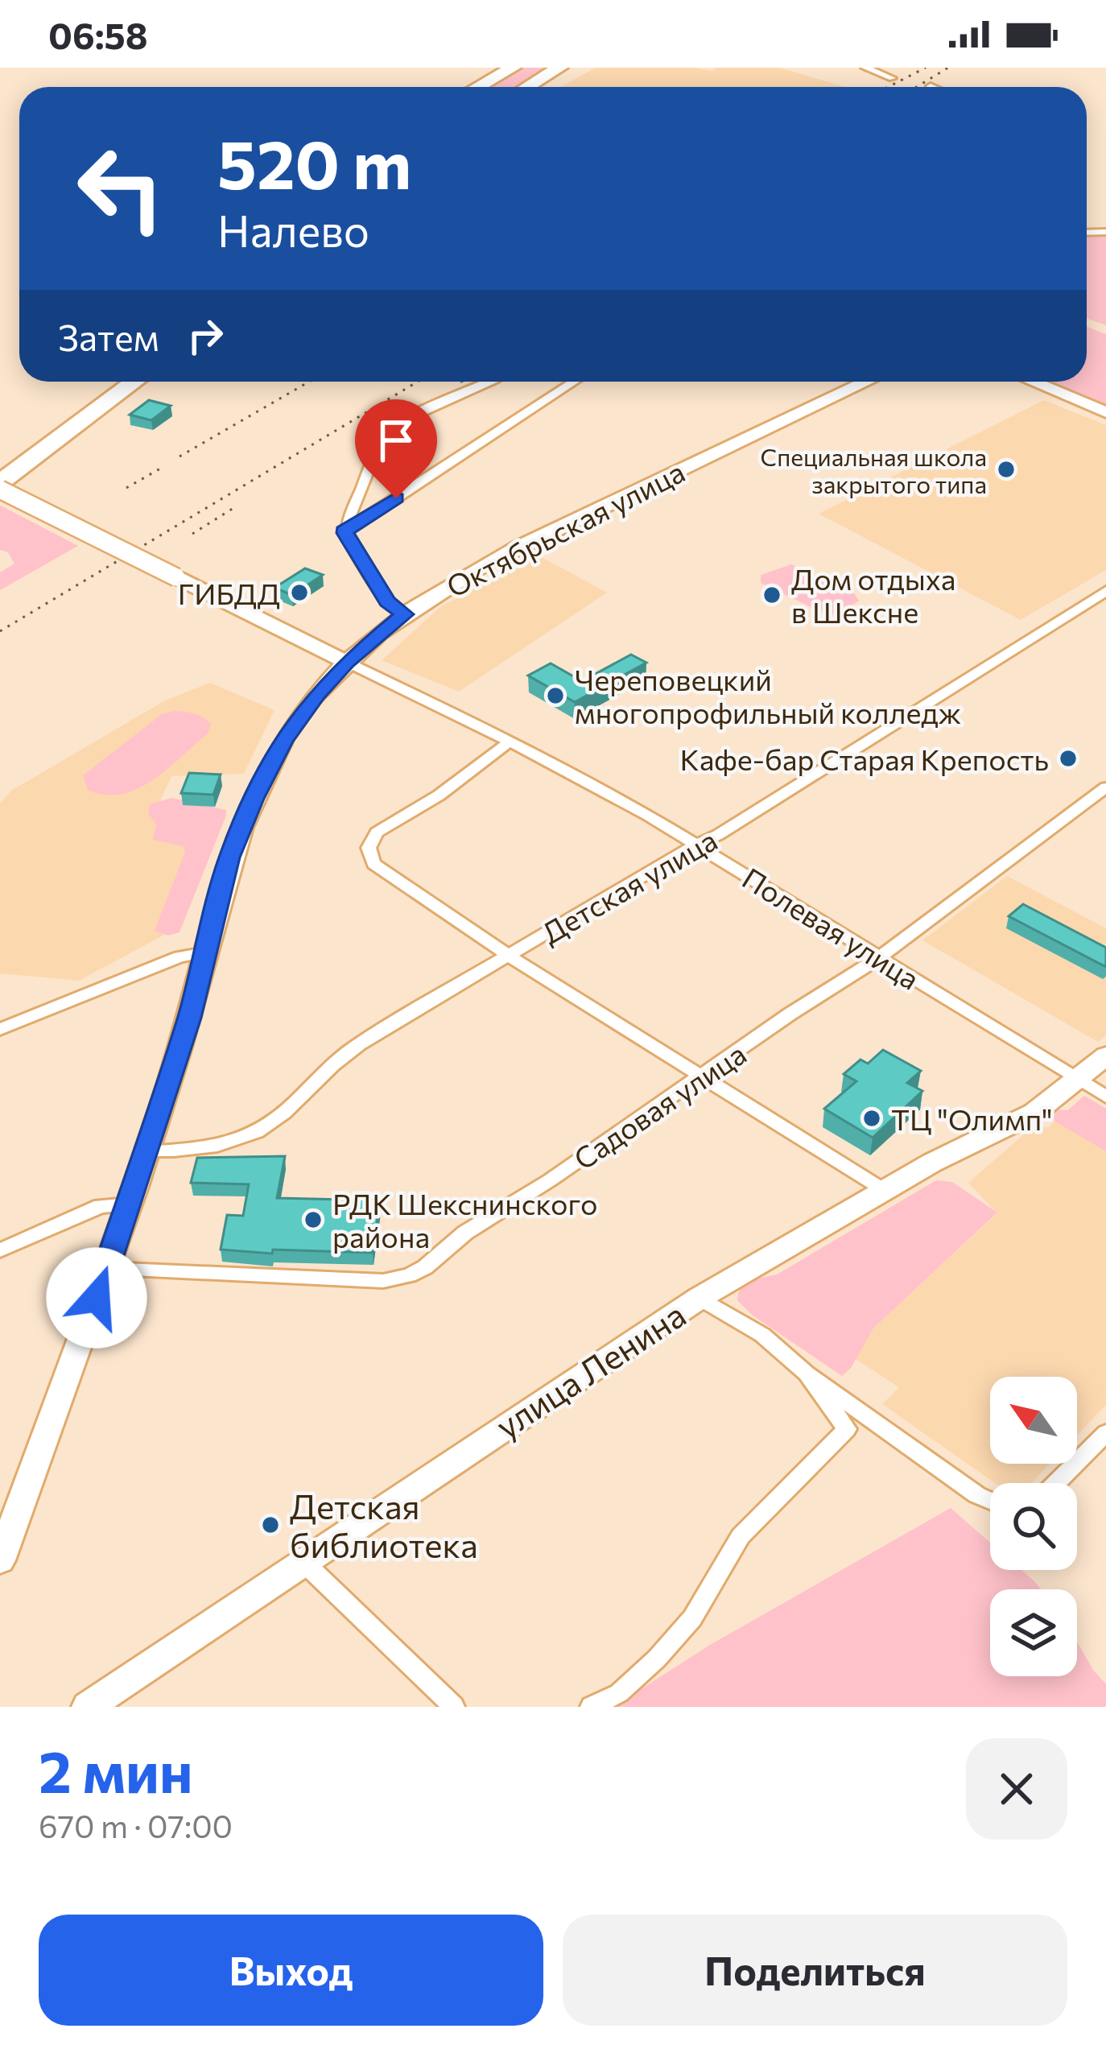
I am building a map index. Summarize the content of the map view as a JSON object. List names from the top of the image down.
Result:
{
  "streets": {
    "street": [
      "Октябрьская улица",
      "Детская улица",
      "Полевая улица",
      "Садовая улица",
      "улица Ленина"
    ]
  },
  "crossings": [
    ["Октябрьская улица", "Детская улица"],
    ["Октябрьская улица", "Полевая улица"],
    ["Октябрьская улица", "Садовая улица"],
    ["Детская улица", "Полевая улица"],
    ["Полевая улица", "Садовая улица"],
    ["Полевая улица", "улица Ленина"]
  ],
  "places": [
    "Специальная школа закрытого типа",
    "ГИБДД",
    "Дом отдыха в Шекснe",
    "Череповецкий многопрофильный колледж",
    "Кафе-бар Старая Крепость",
    "ТЦ \"Олимп\"",
    "РДК Шекснинского района",
    "Детская библиотека"
  ],
  "north": "top left",
  "page": {
    "status": "06:58",
    "turn": ["520 m", "Налево"],
    "then": "Затем",
    "heading": ["2 мин", "670 m · 07:00"],
    "buttons": ["Выход", "Поделиться"]
  }
}
